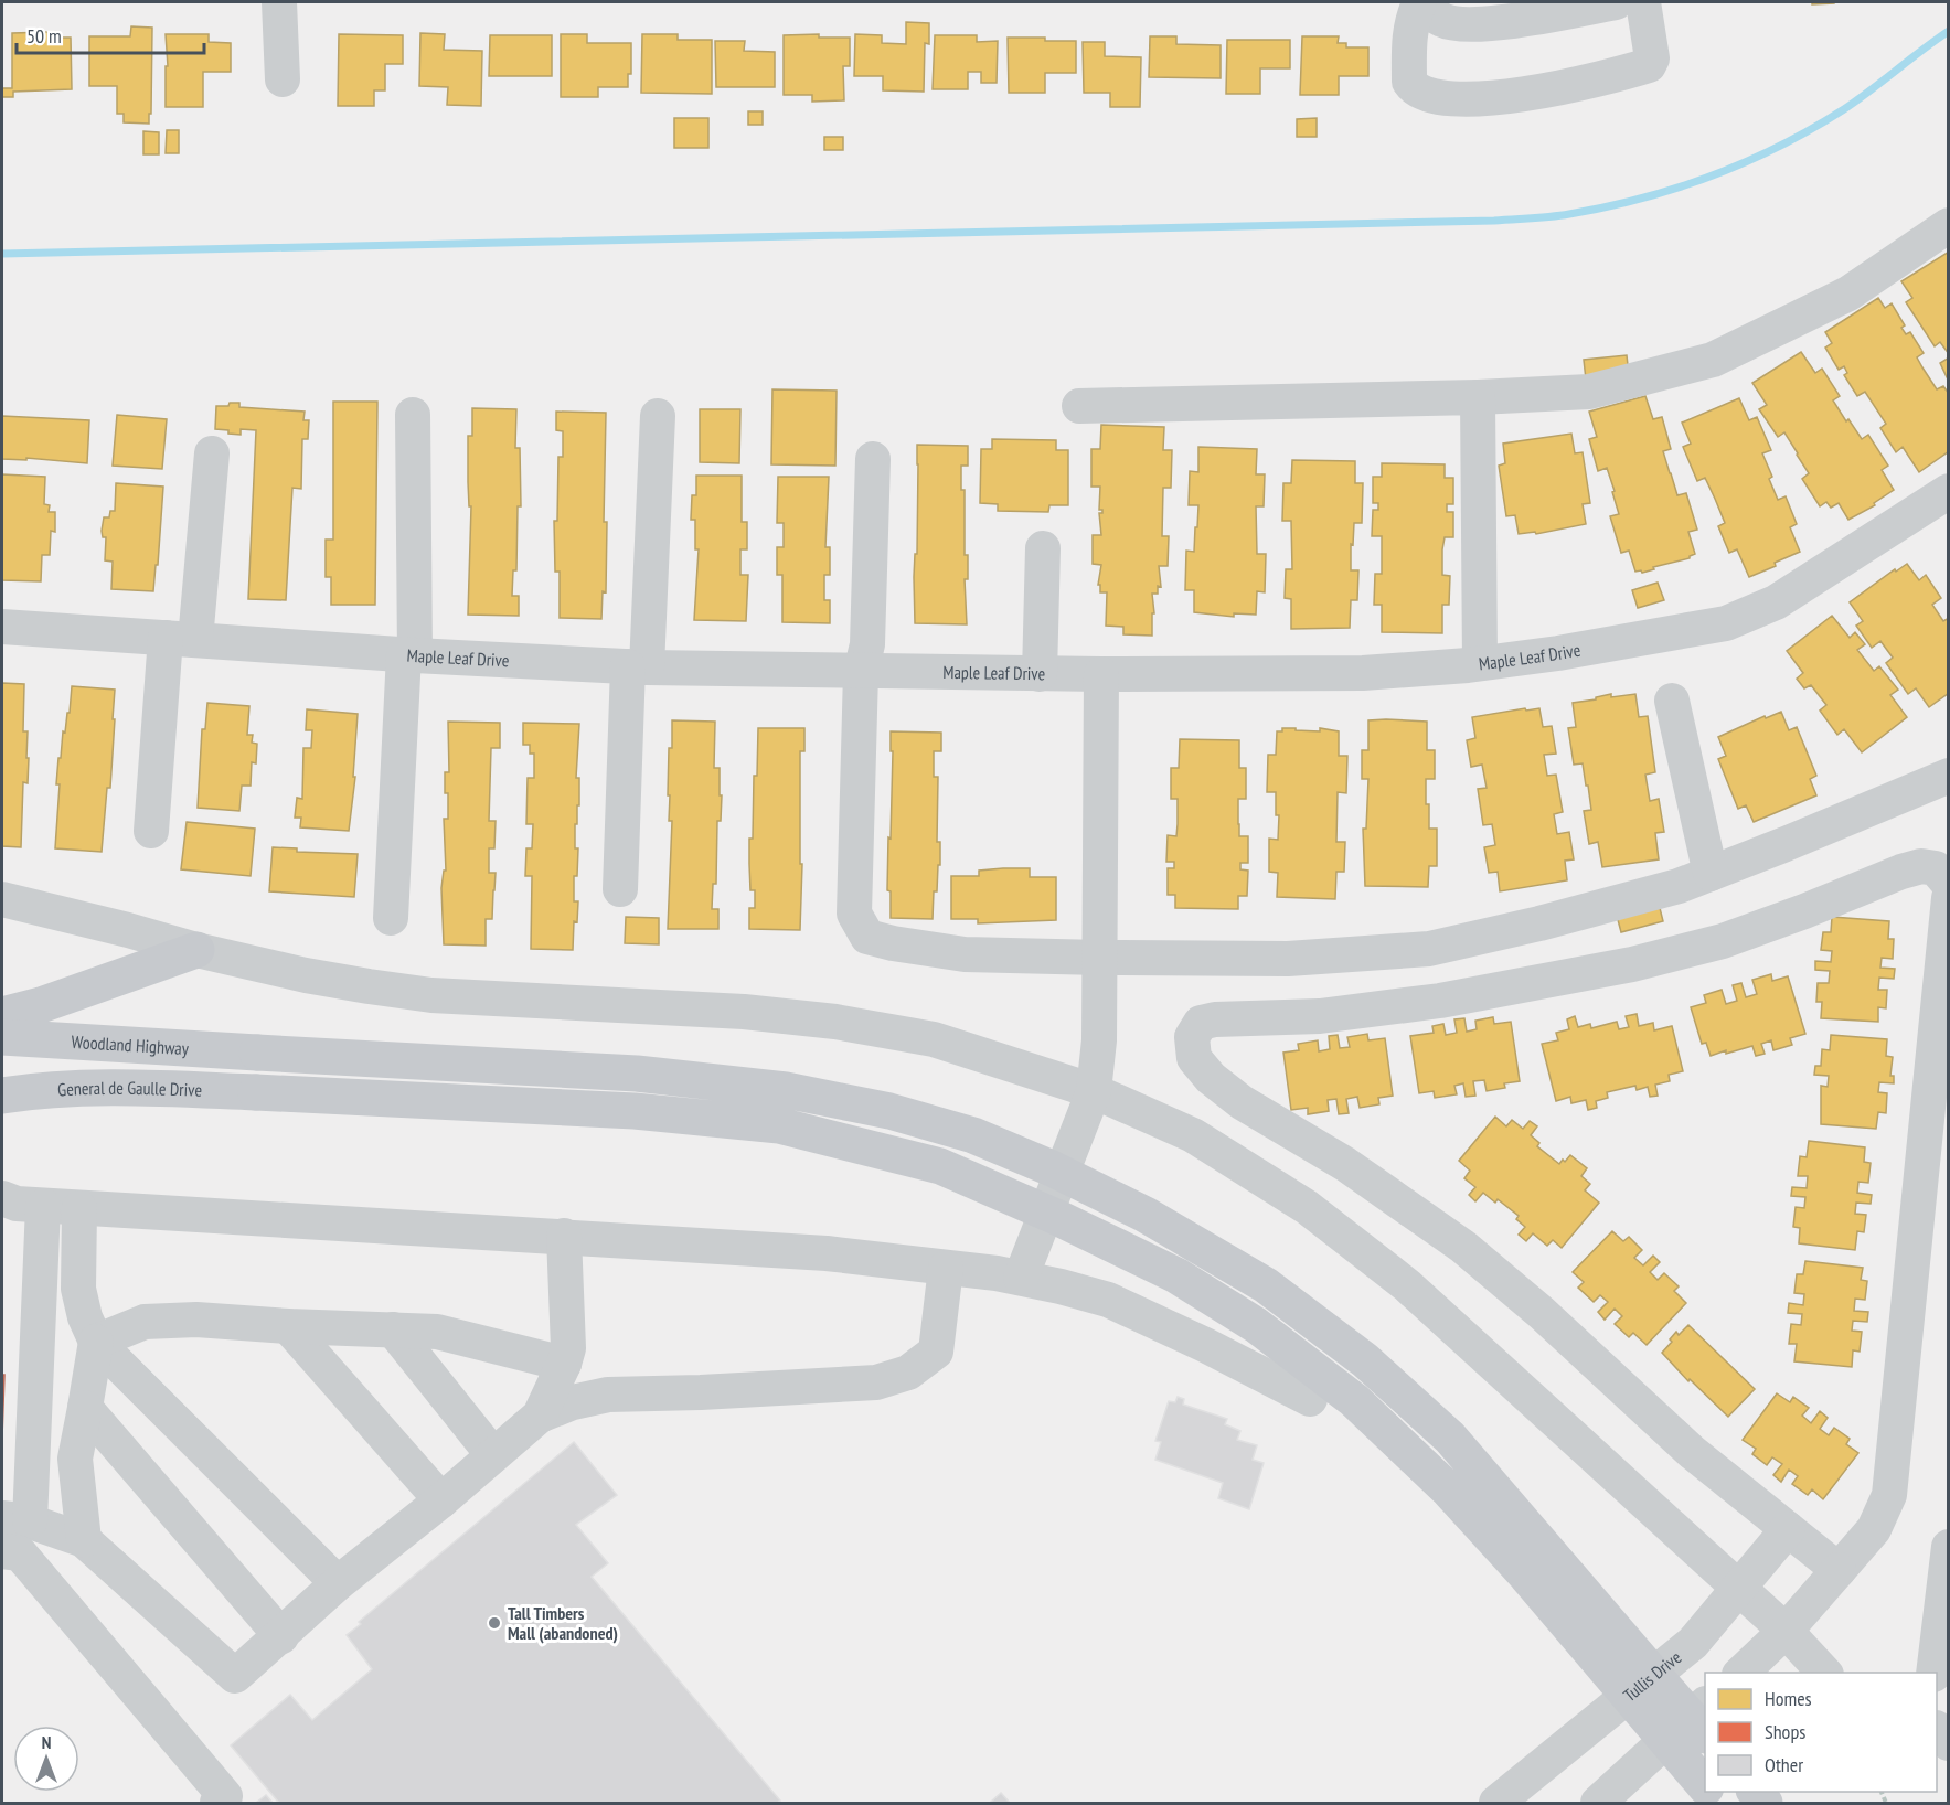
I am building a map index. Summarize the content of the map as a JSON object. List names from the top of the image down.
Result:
{
  "streets": {
    "main road": ["Woodland Highway", "General de Gaulle Drive"],
    "street": ["Maple Leaf Drive", "Tullis Drive"]
  },
  "places": ["Tall Timbers Mall (abandoned)"],
  "legend": ["Homes", "Shops", "Other"],
  "scale_bar": "50 m",
  "north": "top"
}
